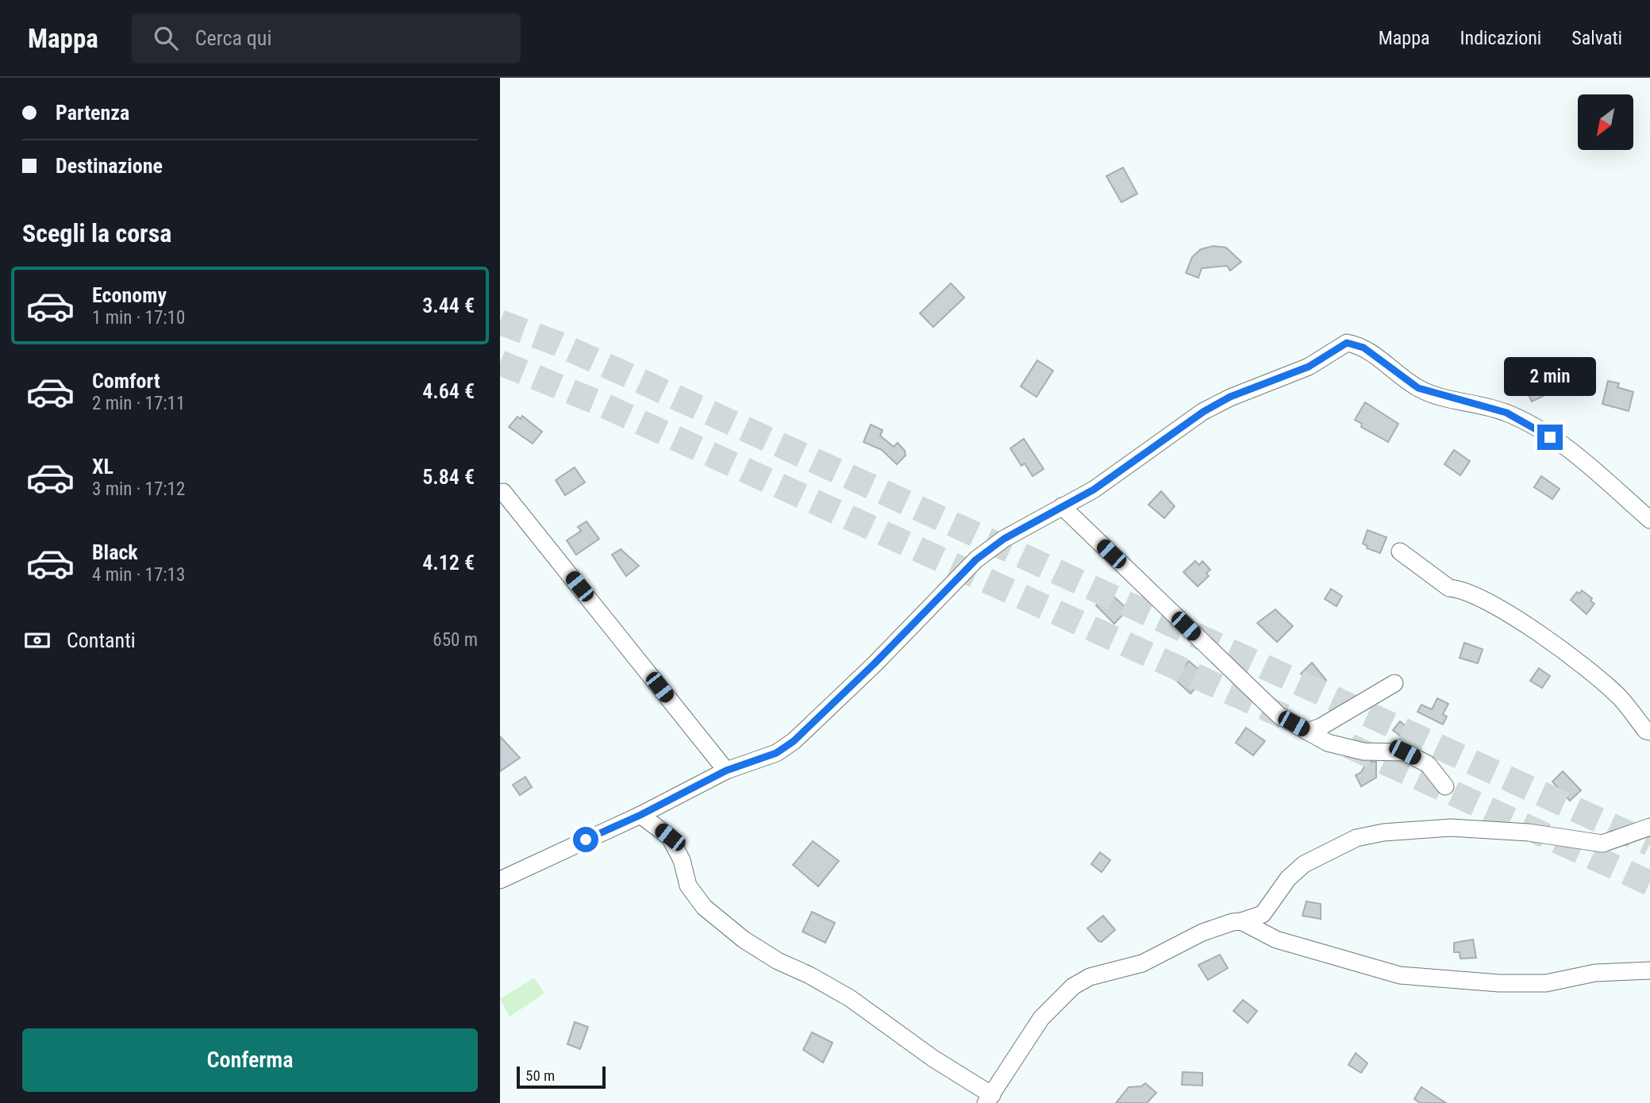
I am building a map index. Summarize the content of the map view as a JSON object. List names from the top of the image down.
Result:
{
  "scale_bar": "50 m",
  "north": "bottom left",
  "page": {
    "header": "Mappa",
    "search": "Cerca qui",
    "nav": ["Mappa", "Indicazioni", "Salvati"],
    "banner": ["Partenza", "Destinazione"],
    "heading": "Scegli la corsa",
    "list": [
      {
        "name": "Economy",
        "note": "1 min · 17:10",
        "value": "3.44 €"
      },
      {
        "name": "Comfort",
        "note": "2 min · 17:11",
        "value": "4.64 €"
      },
      {
        "name": "XL",
        "note": "3 min · 17:12",
        "value": "5.84 €"
      },
      {
        "name": "Black",
        "note": "4 min · 17:13",
        "value": "4.12 €"
      }
    ],
    "bubble": "2 min",
    "pay": ["Contanti", "650 m"],
    "buttons": "Conferma",
    "scale": "50 m"
  }
}
